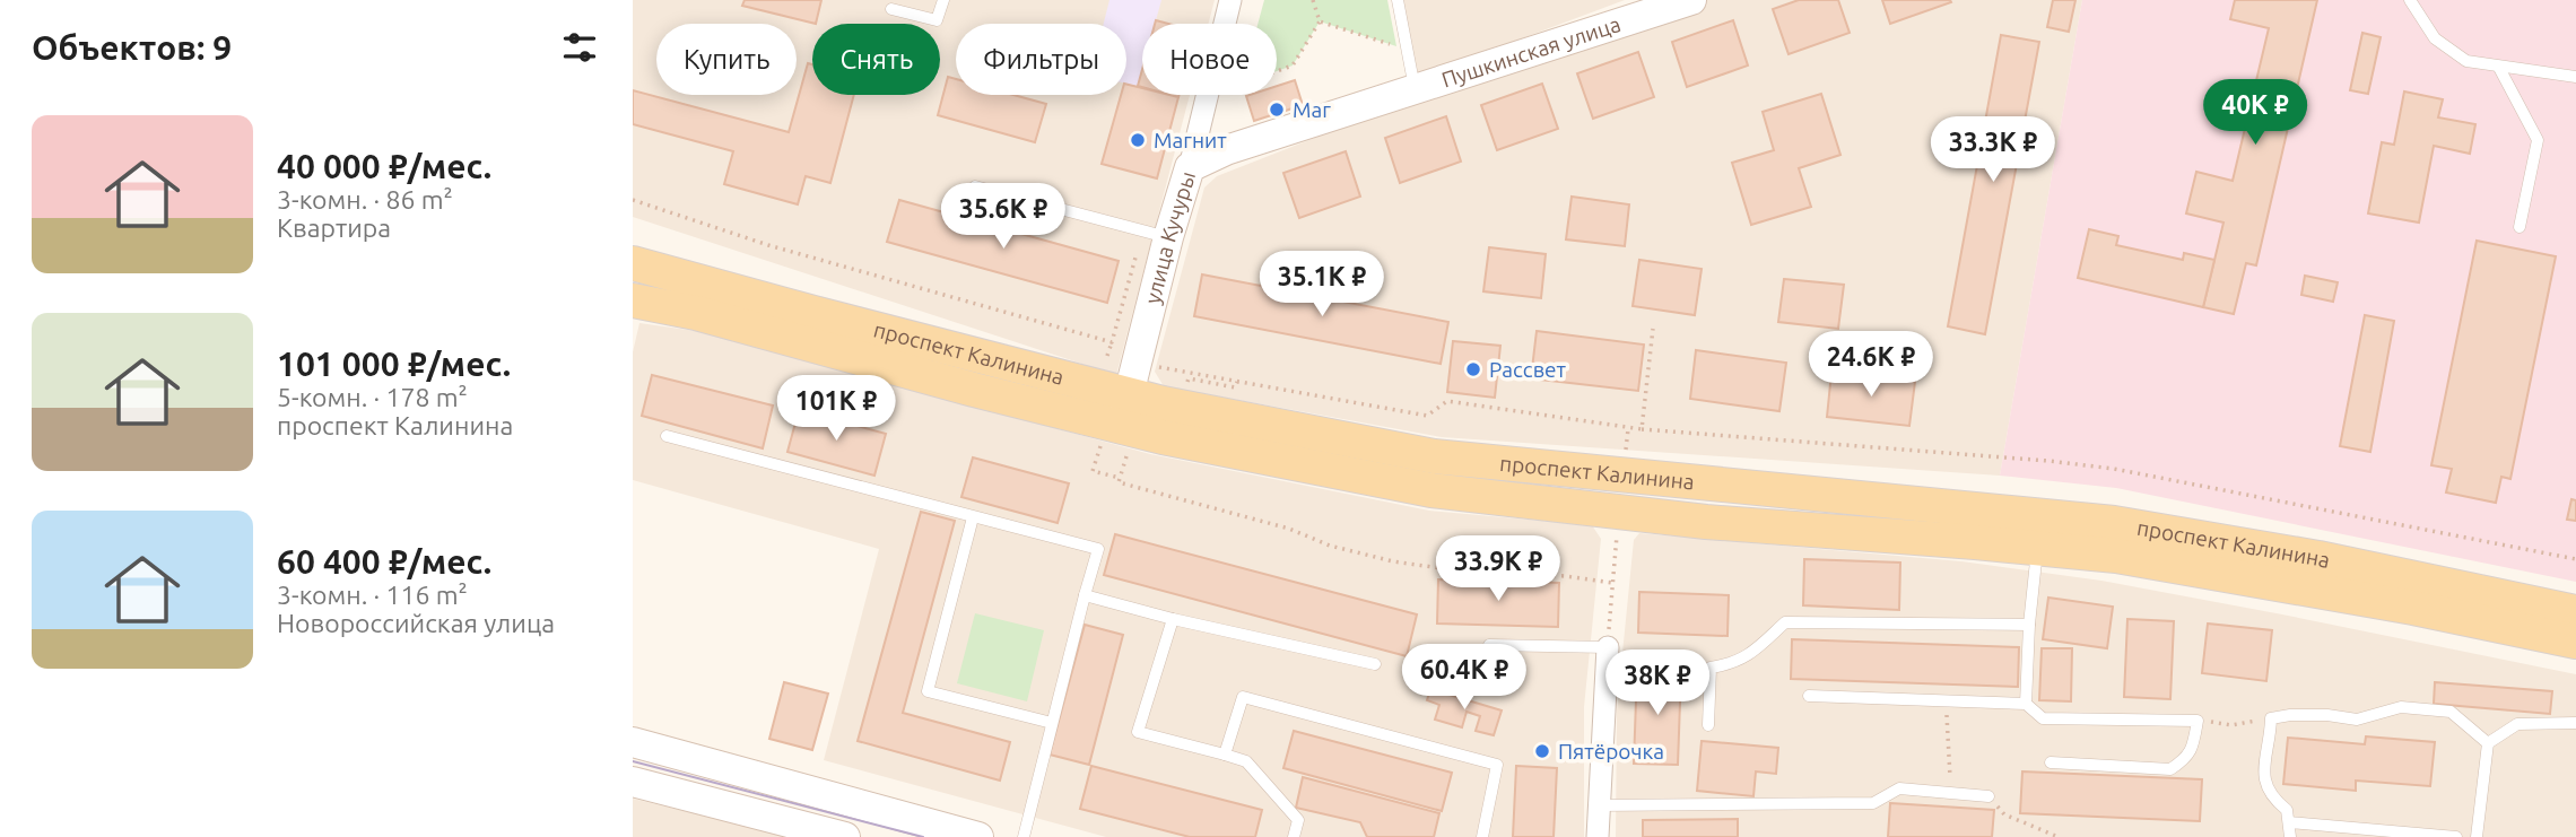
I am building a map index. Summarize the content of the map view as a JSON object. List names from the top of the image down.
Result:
{
  "streets": {
    "main road": ["проспект Калинина"],
    "street": ["Пушкинская улица", "улица Кучуры"]
  },
  "crossings": [
    ["Пушкинская улица", "улица Кучуры"],
    ["улица Кучуры", "проспект Калинина"]
  ],
  "places": [
    "Маг",
    "Магнит",
    "Рассвет",
    "Пятёрочка"
  ],
  "page": {
    "heading": "Объектов: 9",
    "chip": [
      "Купить",
      "Снять",
      "Фильтры",
      "Новое"
    ],
    "price": [
      "40K ₽",
      "33.3K ₽",
      "35.6K ₽",
      "35.1K ₽",
      "24.6K ₽",
      "101K ₽",
      "33.9K ₽",
      "60.4K ₽",
      "38K ₽"
    ],
    "list": [
      {
        "name": "40 000 ₽/мес.",
        "note": "3-комн. · 86 m² · Квартира"
      },
      {
        "name": "101 000 ₽/мес.",
        "note": "5-комн. · 178 m² · проспект Калинина"
      },
      {
        "name": "60 400 ₽/мес.",
        "note": "3-комн. · 116 m² · Новороссийская улица"
      }
    ]
  }
}
